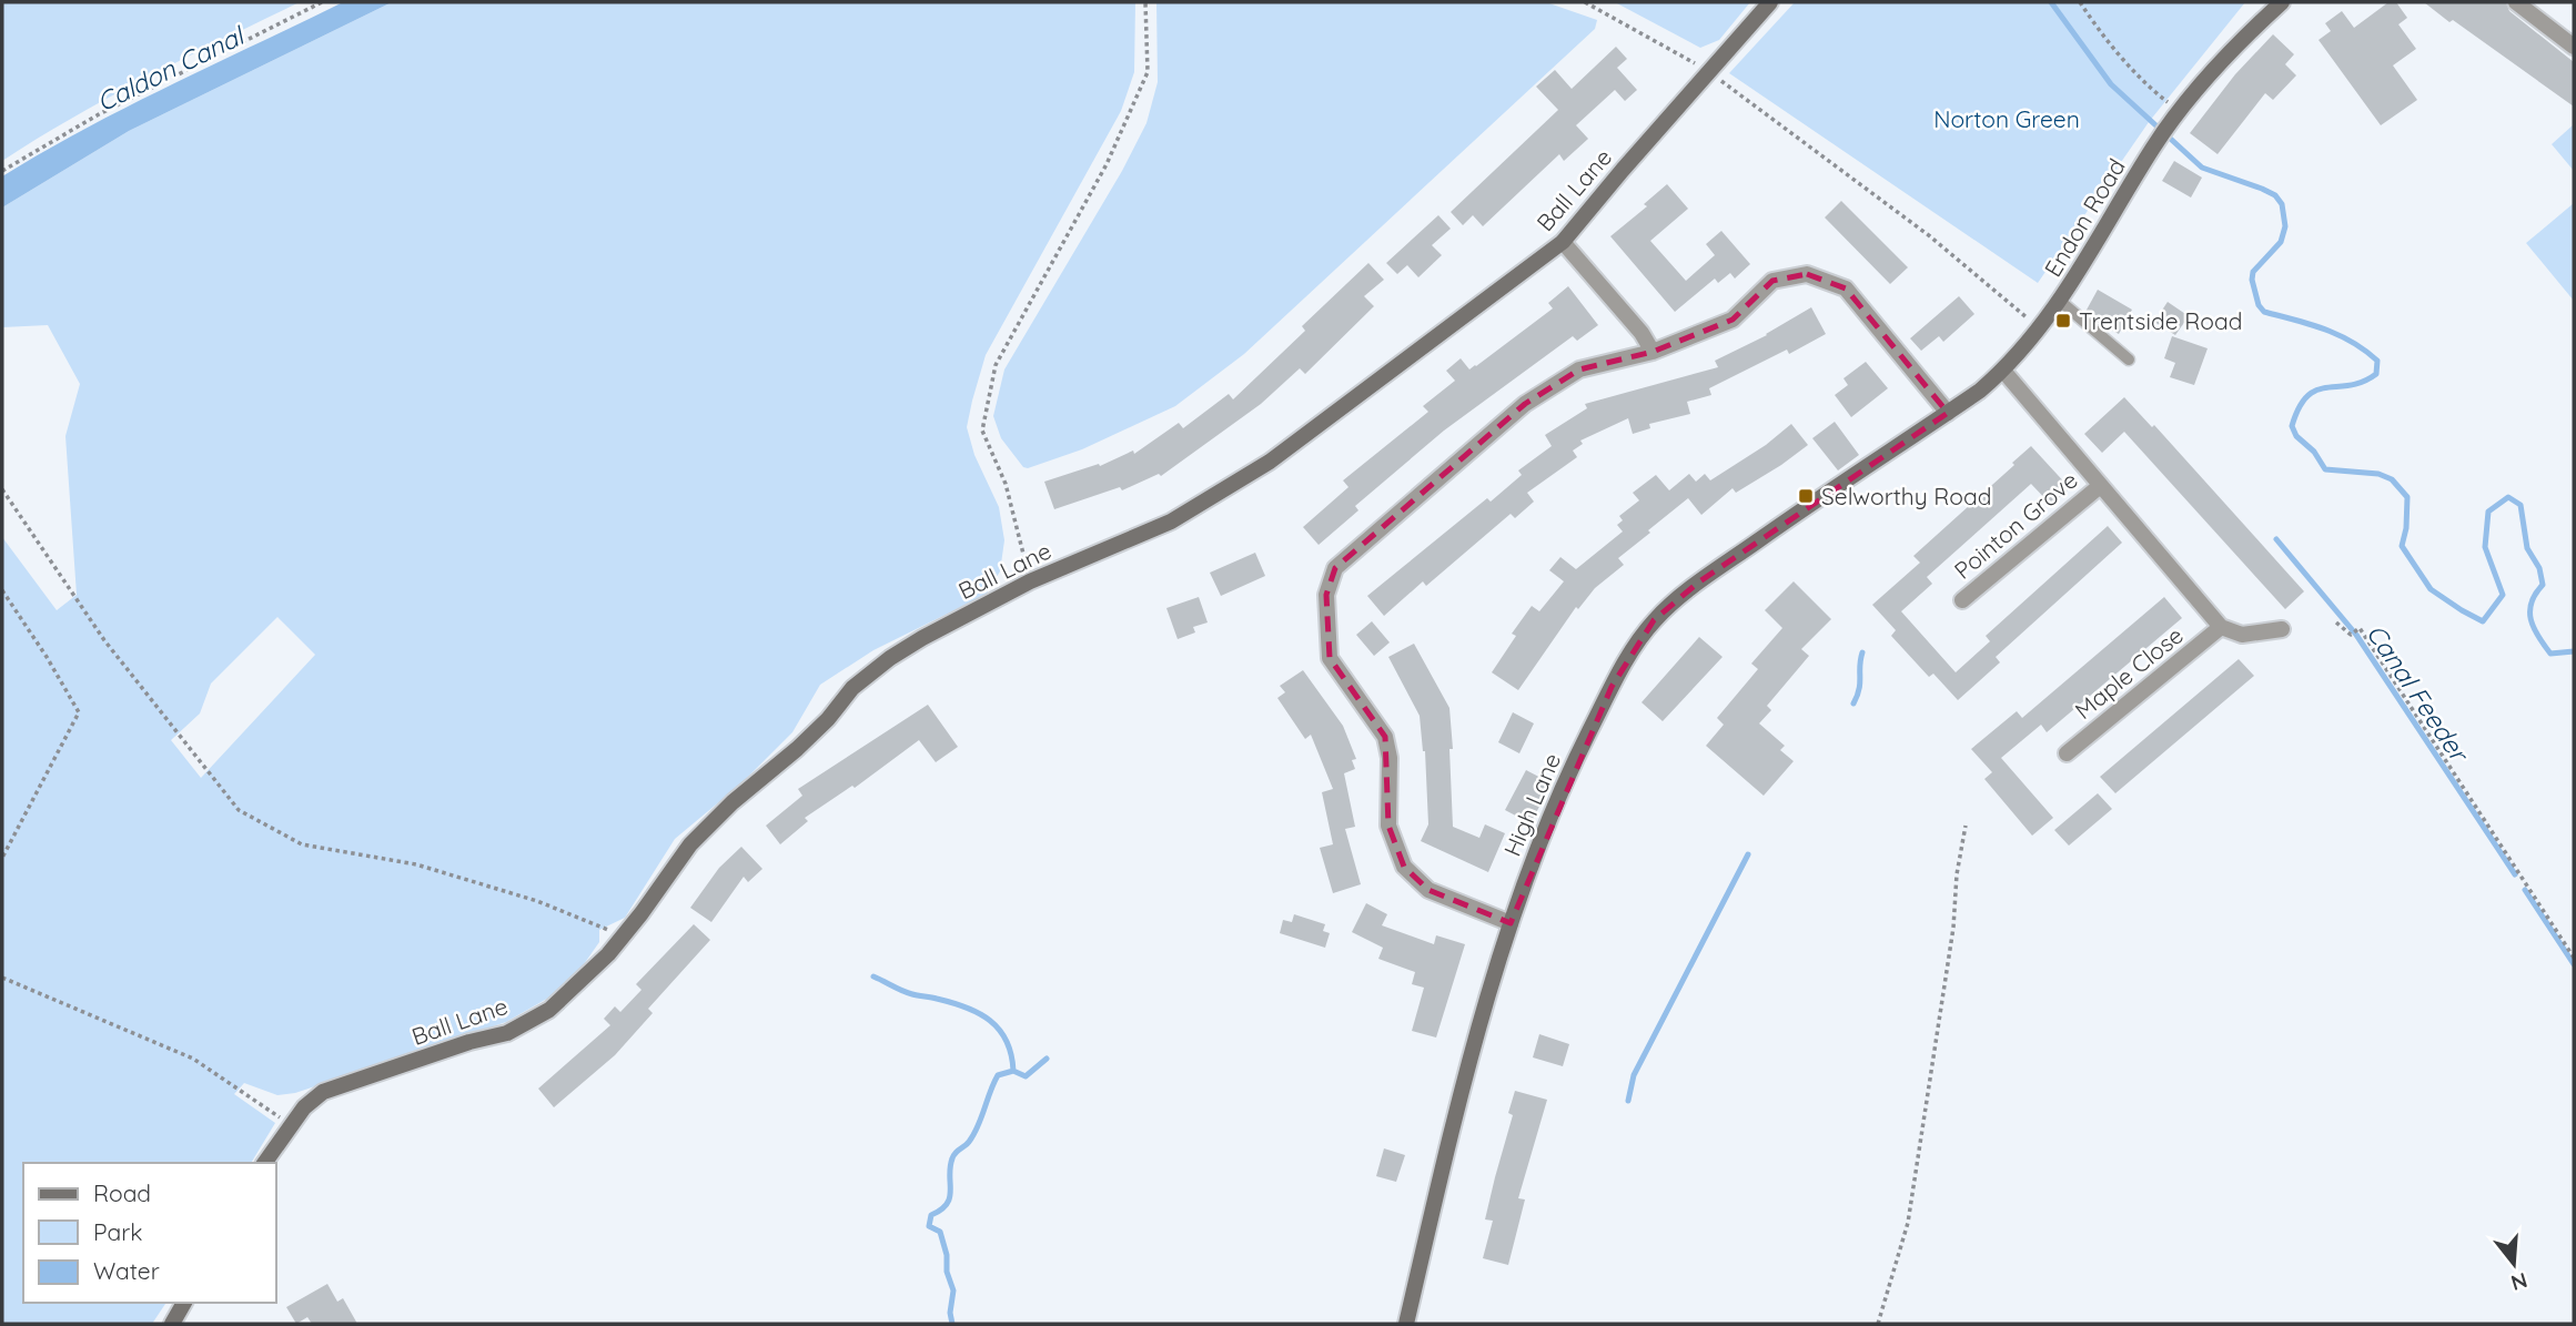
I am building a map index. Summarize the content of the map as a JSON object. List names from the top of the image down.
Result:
{
  "streets": {
    "street": [
      "Ball Lane",
      "Endon Road",
      "Pointon Grove",
      "Maple Close",
      "High Lane"
    ]
  },
  "crossings": [
    ["Endon Road", "High Lane"]
  ],
  "water": ["Caldon Canal", "Canal Feeder"],
  "parks": ["Norton Green"],
  "places": {
    "transit": ["Trentside Road", "Selworthy Road"]
  },
  "legend": ["Road", "Park", "Water"],
  "north": "bottom"
}
